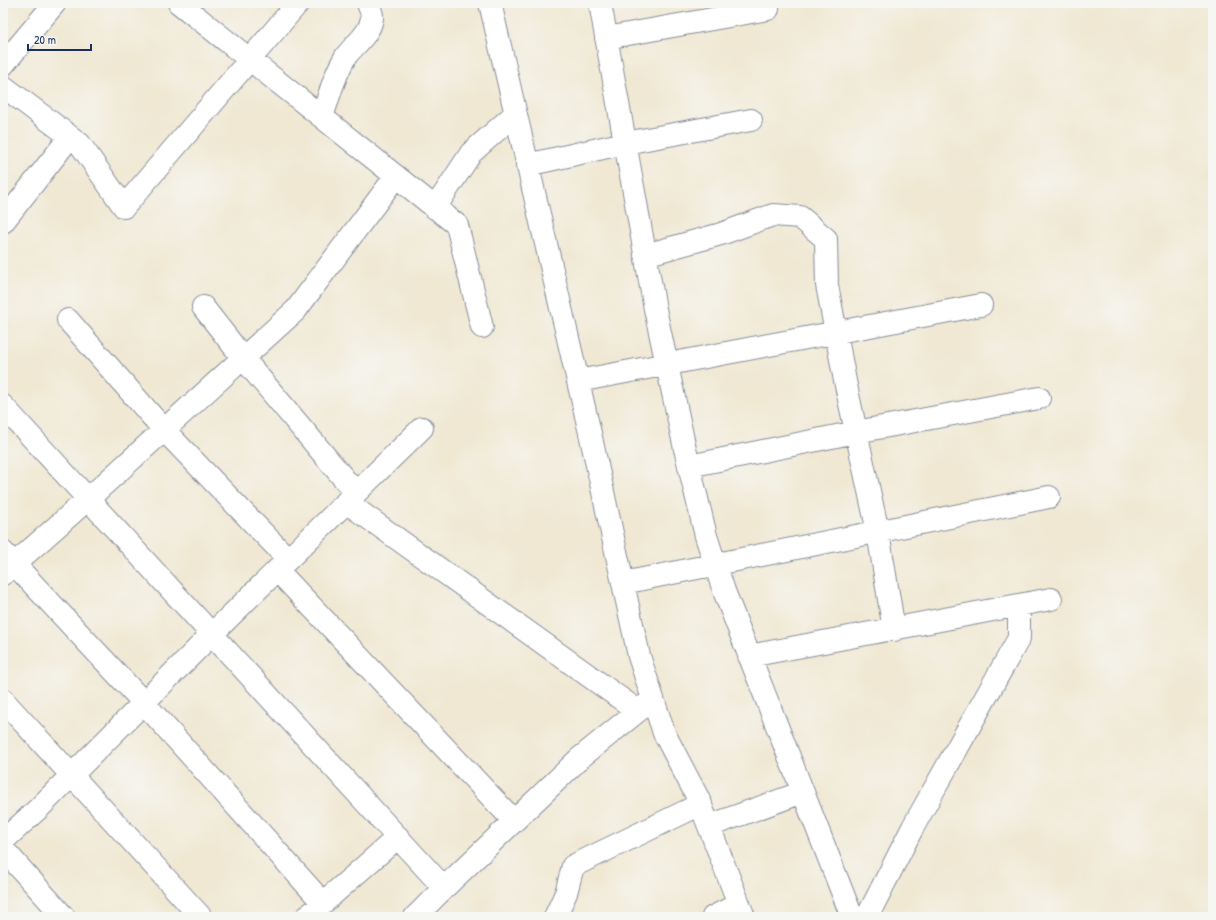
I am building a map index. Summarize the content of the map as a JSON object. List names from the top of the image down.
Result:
{
  "scale_bar": "20 m"
}
